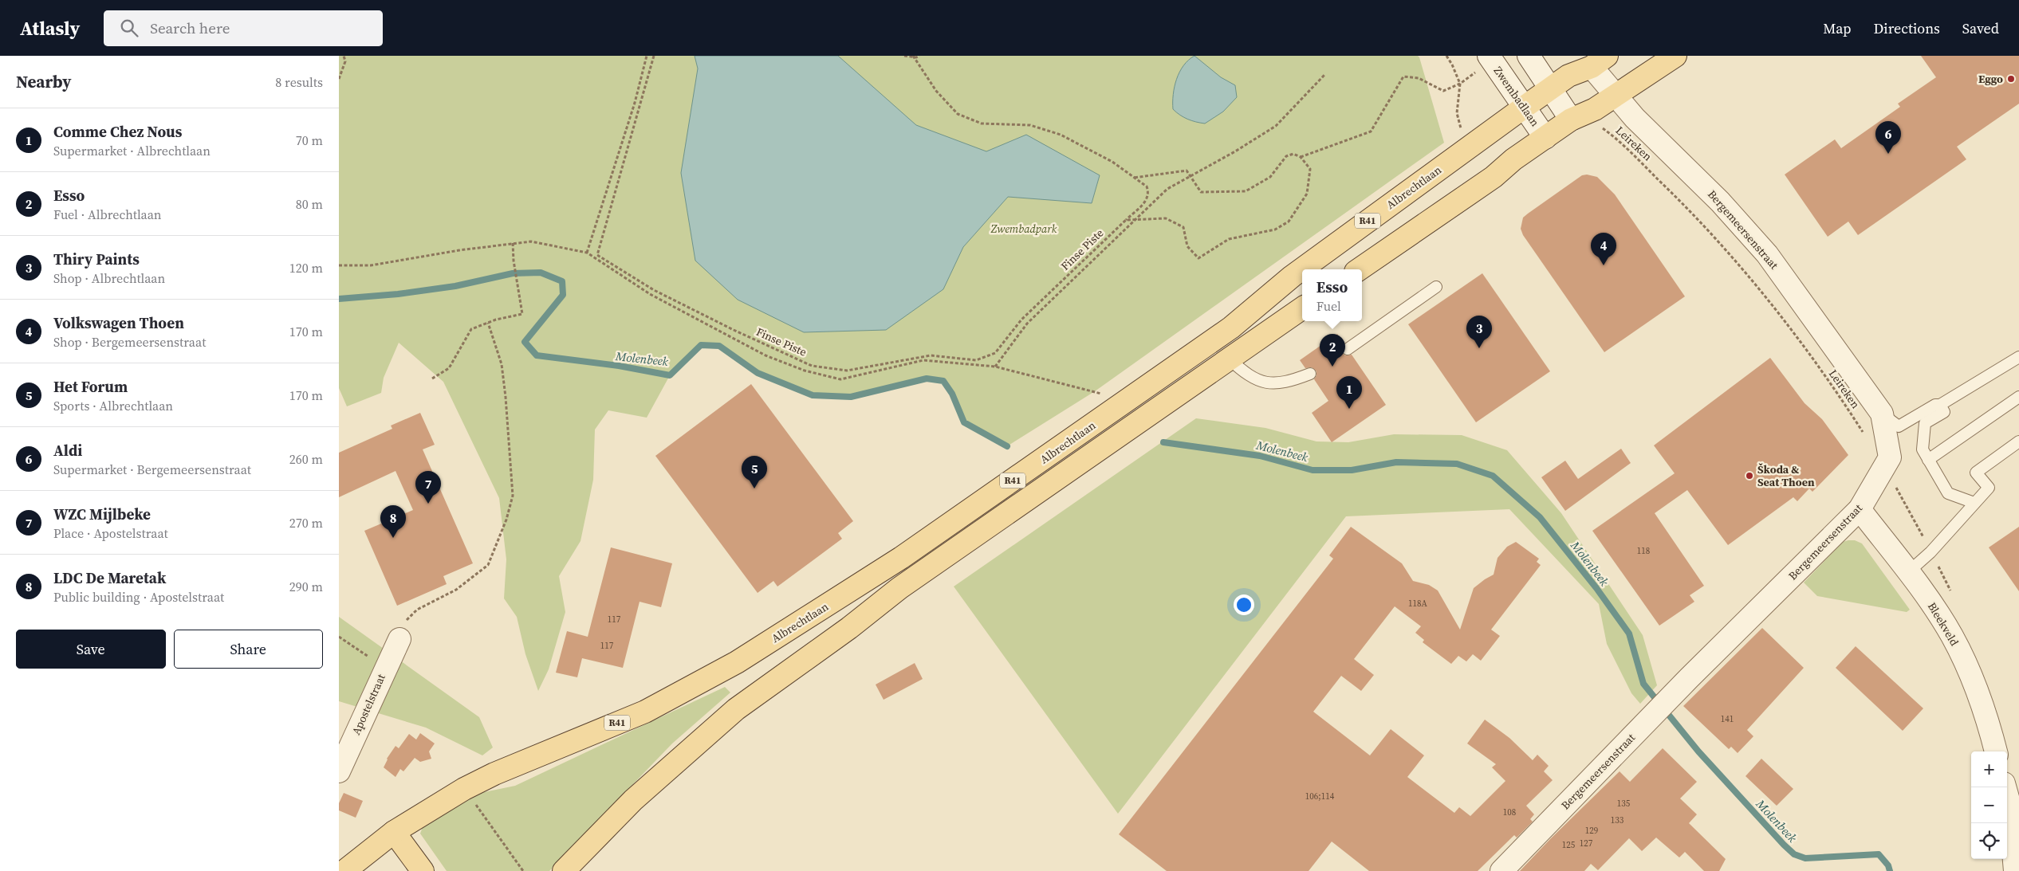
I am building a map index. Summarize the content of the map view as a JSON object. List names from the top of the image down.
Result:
{
  "streets": {
    "main road": ["Albrechtlaan", "R41"],
    "street": [
      "Zwembadlaan",
      "Bergemeersenstraat",
      "Bleekveld",
      "Apostelstraat"
    ],
    "path": ["Leireken", "Finse Piste"]
  },
  "crossings": [
    ["Zwembadlaan", "Albrechtlaan"],
    ["Albrechtlaan", "R41"],
    ["Albrechtlaan", "Bergemeersenstraat"],
    ["Bergemeersenstraat", "Bleekveld"]
  ],
  "water": ["Molenbeek"],
  "parks": ["Zwembadpark"],
  "places": ["Eggo", "Škoda & Seat Thoen"],
  "house_numbers": [
    "118",
    "118A",
    "117",
    "117",
    "141",
    "106;114",
    "135",
    "108",
    "133",
    "129",
    "127",
    "125"
  ],
  "page": {
    "header": "Atlasly",
    "search": "Search here",
    "nav": ["Map", "Directions", "Saved"],
    "heading": ["Nearby", "8 results"],
    "list": [
      {
        "mark": "1",
        "name": "Comme Chez Nous",
        "note": "Supermarket · Albrechtlaan",
        "value": "70 m"
      },
      {
        "mark": "2",
        "name": "Esso",
        "note": "Fuel · Albrechtlaan",
        "value": "80 m"
      },
      {
        "mark": "3",
        "name": "Thiry Paints",
        "note": "Shop · Albrechtlaan",
        "value": "120 m"
      },
      {
        "mark": "4",
        "name": "Volkswagen Thoen",
        "note": "Shop · Bergemeersenstraat",
        "value": "170 m"
      },
      {
        "mark": "5",
        "name": "Het Forum",
        "note": "Sports · Albrechtlaan",
        "value": "170 m"
      },
      {
        "mark": "6",
        "name": "Aldi",
        "note": "Supermarket · Bergemeersenstraat",
        "value": "260 m"
      },
      {
        "mark": "7",
        "name": "WZC Mijlbeke",
        "note": "Place · Apostelstraat",
        "value": "270 m"
      },
      {
        "mark": "8",
        "name": "LDC De Maretak",
        "note": "Public building · Apostelstraat",
        "value": "290 m"
      }
    ],
    "pins": [
      "6",
      "4",
      "3",
      "2",
      "1",
      "5",
      "7",
      "8"
    ],
    "popup": ["Esso", "Fuel"],
    "buttons": ["Save", "Share"],
    "map_buttons": ["+", "−"]
  }
}
